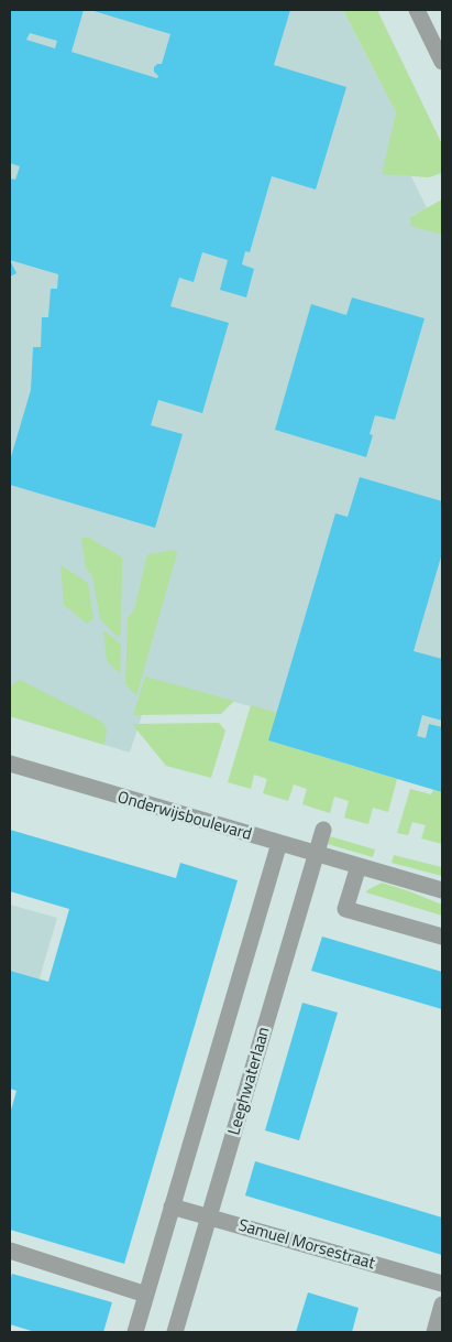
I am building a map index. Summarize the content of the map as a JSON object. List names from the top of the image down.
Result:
{
  "streets": {
    "street": ["Onderwijsboulevard", "Leeghwaterlaan", "Samuel Morsestraat"]
  },
  "crossings": [
    ["Onderwijsboulevard", "Leeghwaterlaan"],
    ["Leeghwaterlaan", "Samuel Morsestraat"]
  ]
}
